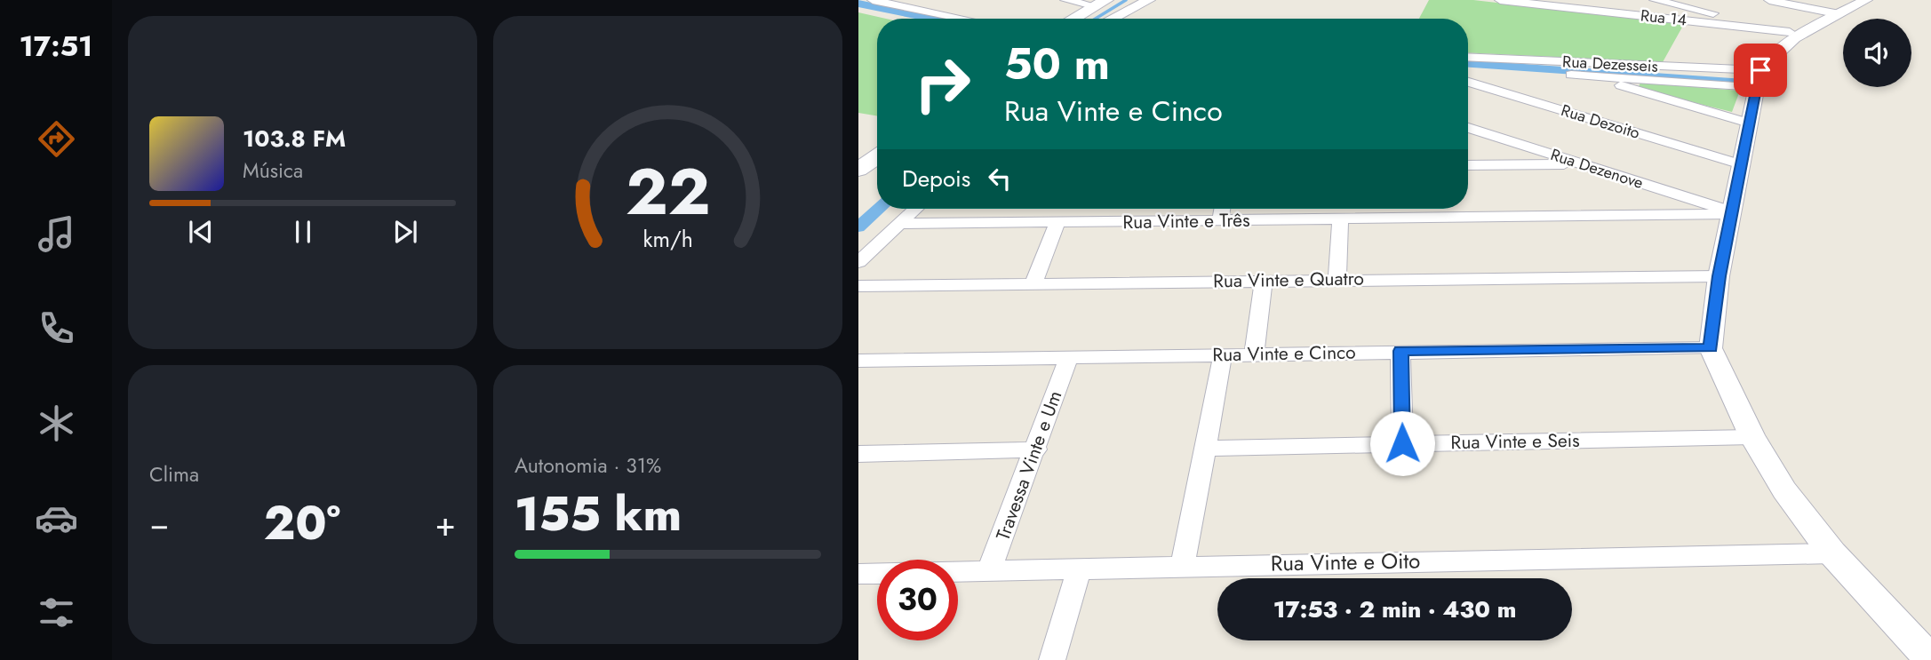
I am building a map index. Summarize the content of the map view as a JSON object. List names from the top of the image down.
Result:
{
  "streets": {
    "street": [
      "Rua 14",
      "Rua Dezesseis",
      "Rua Dezoito",
      "Rua Dezenove",
      "Rua Vinte e Três",
      "Rua Vinte e Quatro",
      "Rua Vinte e Cinco",
      "Rua Vinte e Seis",
      "Travessa Vinte e Um",
      "Rua Vinte e Oito"
    ]
  },
  "crossings": [
    ["Rua Dezenove", "Rua Vinte e Três"],
    ["Rua Vinte e Cinco", "Travessa Vinte e Um"],
    ["Travessa Vinte e Um", "Rua Vinte e Oito"]
  ],
  "page": {
    "tabs": "17:51",
    "turn": ["50 m", "Rua Vinte e Cinco"],
    "song": ["103.8 FM", "Música"],
    "then": "Depois",
    "tile": [
      "Clima",
      ["Autonomia · 31%", "155 km"]
    ],
    "heat": ["−", "20°", "+"],
    "limit": "30",
    "trip": "17:53 · 2 min · 430 m",
    "gauge": ["22", "km/h"]
  }
}
